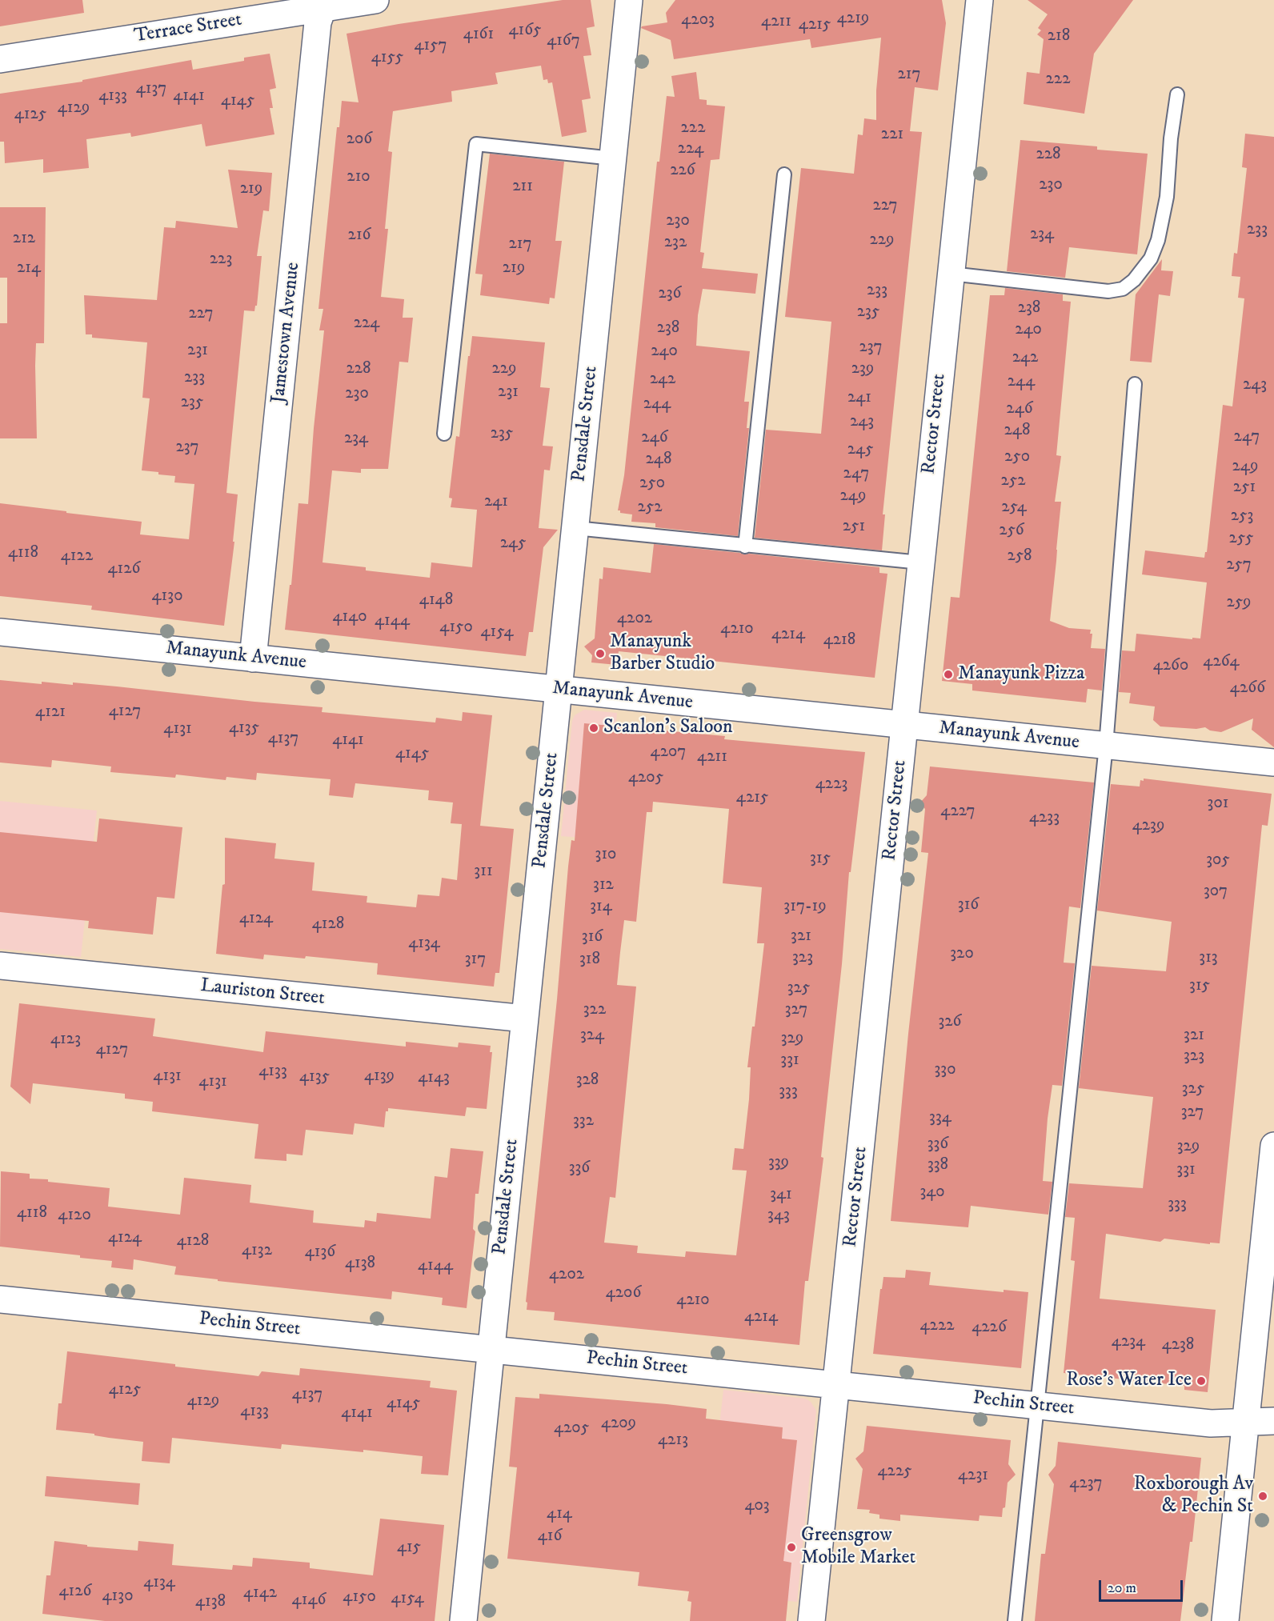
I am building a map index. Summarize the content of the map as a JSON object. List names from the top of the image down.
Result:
{
  "streets": {
    "street": [
      "Terrace Street",
      "Jamestown Avenue",
      "Pensdale Street",
      "Rector Street",
      "Manayunk Avenue",
      "Lauriston Street",
      "Pechin Street"
    ]
  },
  "crossings": [
    ["Terrace Street", "Jamestown Avenue"],
    ["Jamestown Avenue", "Manayunk Avenue"],
    ["Pensdale Street", "Manayunk Avenue"],
    ["Pensdale Street", "Lauriston Street"],
    ["Pensdale Street", "Pechin Street"],
    ["Rector Street", "Manayunk Avenue"],
    ["Rector Street", "Pechin Street"]
  ],
  "places": [
    "Manayunk Barber Studio",
    "Manayunk Pizza",
    "Scanlon's Saloon",
    "Rose's Water Ice",
    "Roxborough Av & Pechin St",
    "Greensgrow Mobile Market"
  ],
  "house_numbers": [
    "4219",
    "4203",
    "4211",
    "4215",
    "4165",
    "4161",
    "218",
    "4167",
    "4157",
    "4155",
    "217",
    "222",
    "4137",
    "4133",
    "4141",
    "4145",
    "4129",
    "4125",
    "222",
    "221",
    "206",
    "224",
    "228",
    "226",
    "210",
    "230",
    "211",
    "219",
    "227",
    "230",
    "233",
    "234",
    "216",
    "212",
    "229",
    "232",
    "217",
    "223",
    "214",
    "219",
    "233",
    "236",
    "238",
    "235",
    "227",
    "224",
    "238",
    "240",
    "237",
    "231",
    "240",
    "242",
    "228",
    "229",
    "239",
    "233",
    "242",
    "244",
    "243",
    "231",
    "230",
    "241",
    "235",
    "244",
    "246",
    "243",
    "248",
    "235",
    "247",
    "246",
    "234",
    "237",
    "245",
    "250",
    "248",
    "249",
    "247",
    "252",
    "250",
    "251",
    "249",
    "241",
    "252",
    "254",
    "253",
    "251",
    "256",
    "255",
    "245",
    "4118",
    "4122",
    "258",
    "257",
    "4126",
    "4130",
    "4148",
    "259",
    "4140",
    "4202",
    "4144",
    "4150",
    "4210",
    "4154",
    "4214",
    "4218",
    "4264",
    "4260",
    "4266",
    "4127",
    "4121",
    "4135",
    "4131",
    "4137",
    "4141",
    "4207",
    "4145",
    "4211",
    "4205",
    "4223",
    "4215",
    "301",
    "4227",
    "4233",
    "4239",
    "310",
    "315",
    "305",
    "311",
    "312",
    "307",
    "316",
    "314",
    "317-19",
    "4124",
    "4128",
    "321",
    "316",
    "4134",
    "320",
    "323",
    "313",
    "317",
    "318",
    "315",
    "325",
    "322",
    "327",
    "326",
    "324",
    "321",
    "329",
    "4123",
    "4127",
    "323",
    "331",
    "330",
    "4133",
    "4131",
    "4139",
    "4135",
    "4143",
    "328",
    "4131",
    "325",
    "333",
    "327",
    "334",
    "332",
    "336",
    "329",
    "339",
    "338",
    "336",
    "331",
    "340",
    "341",
    "333",
    "4118",
    "4120",
    "343",
    "4124",
    "4128",
    "4132",
    "4136",
    "4138",
    "4144",
    "4202",
    "4206",
    "4210",
    "4214",
    "4222",
    "4226",
    "4234",
    "4238",
    "4125",
    "4137",
    "4129",
    "4145",
    "4133",
    "4141",
    "4209",
    "4205",
    "4213",
    "4225",
    "4231",
    "4237",
    "403",
    "414",
    "416",
    "415",
    "4134",
    "4126",
    "4142",
    "4130",
    "4150",
    "4154",
    "4146",
    "4138"
  ],
  "scale_bar": "20 m"
}
